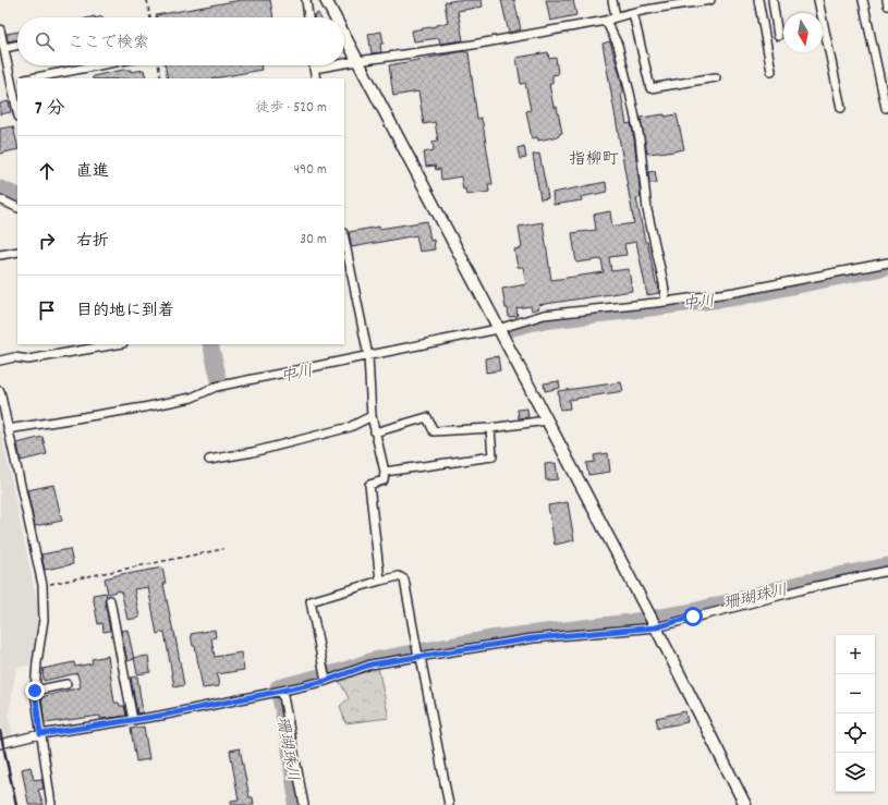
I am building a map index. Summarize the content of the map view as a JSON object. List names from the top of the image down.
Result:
{
  "districts": ["指柳町"],
  "water": ["中川", "珊瑚珠川"],
  "north": "bottom",
  "page": {
    "search": "ここで検索",
    "heading": ["7 分", "徒歩 · 520 m"],
    "list": [
      ["直進", "490 m"],
      ["右折", "30 m"],
      "目的地に到着"
    ],
    "map_buttons": ["+", "−"]
  }
}
